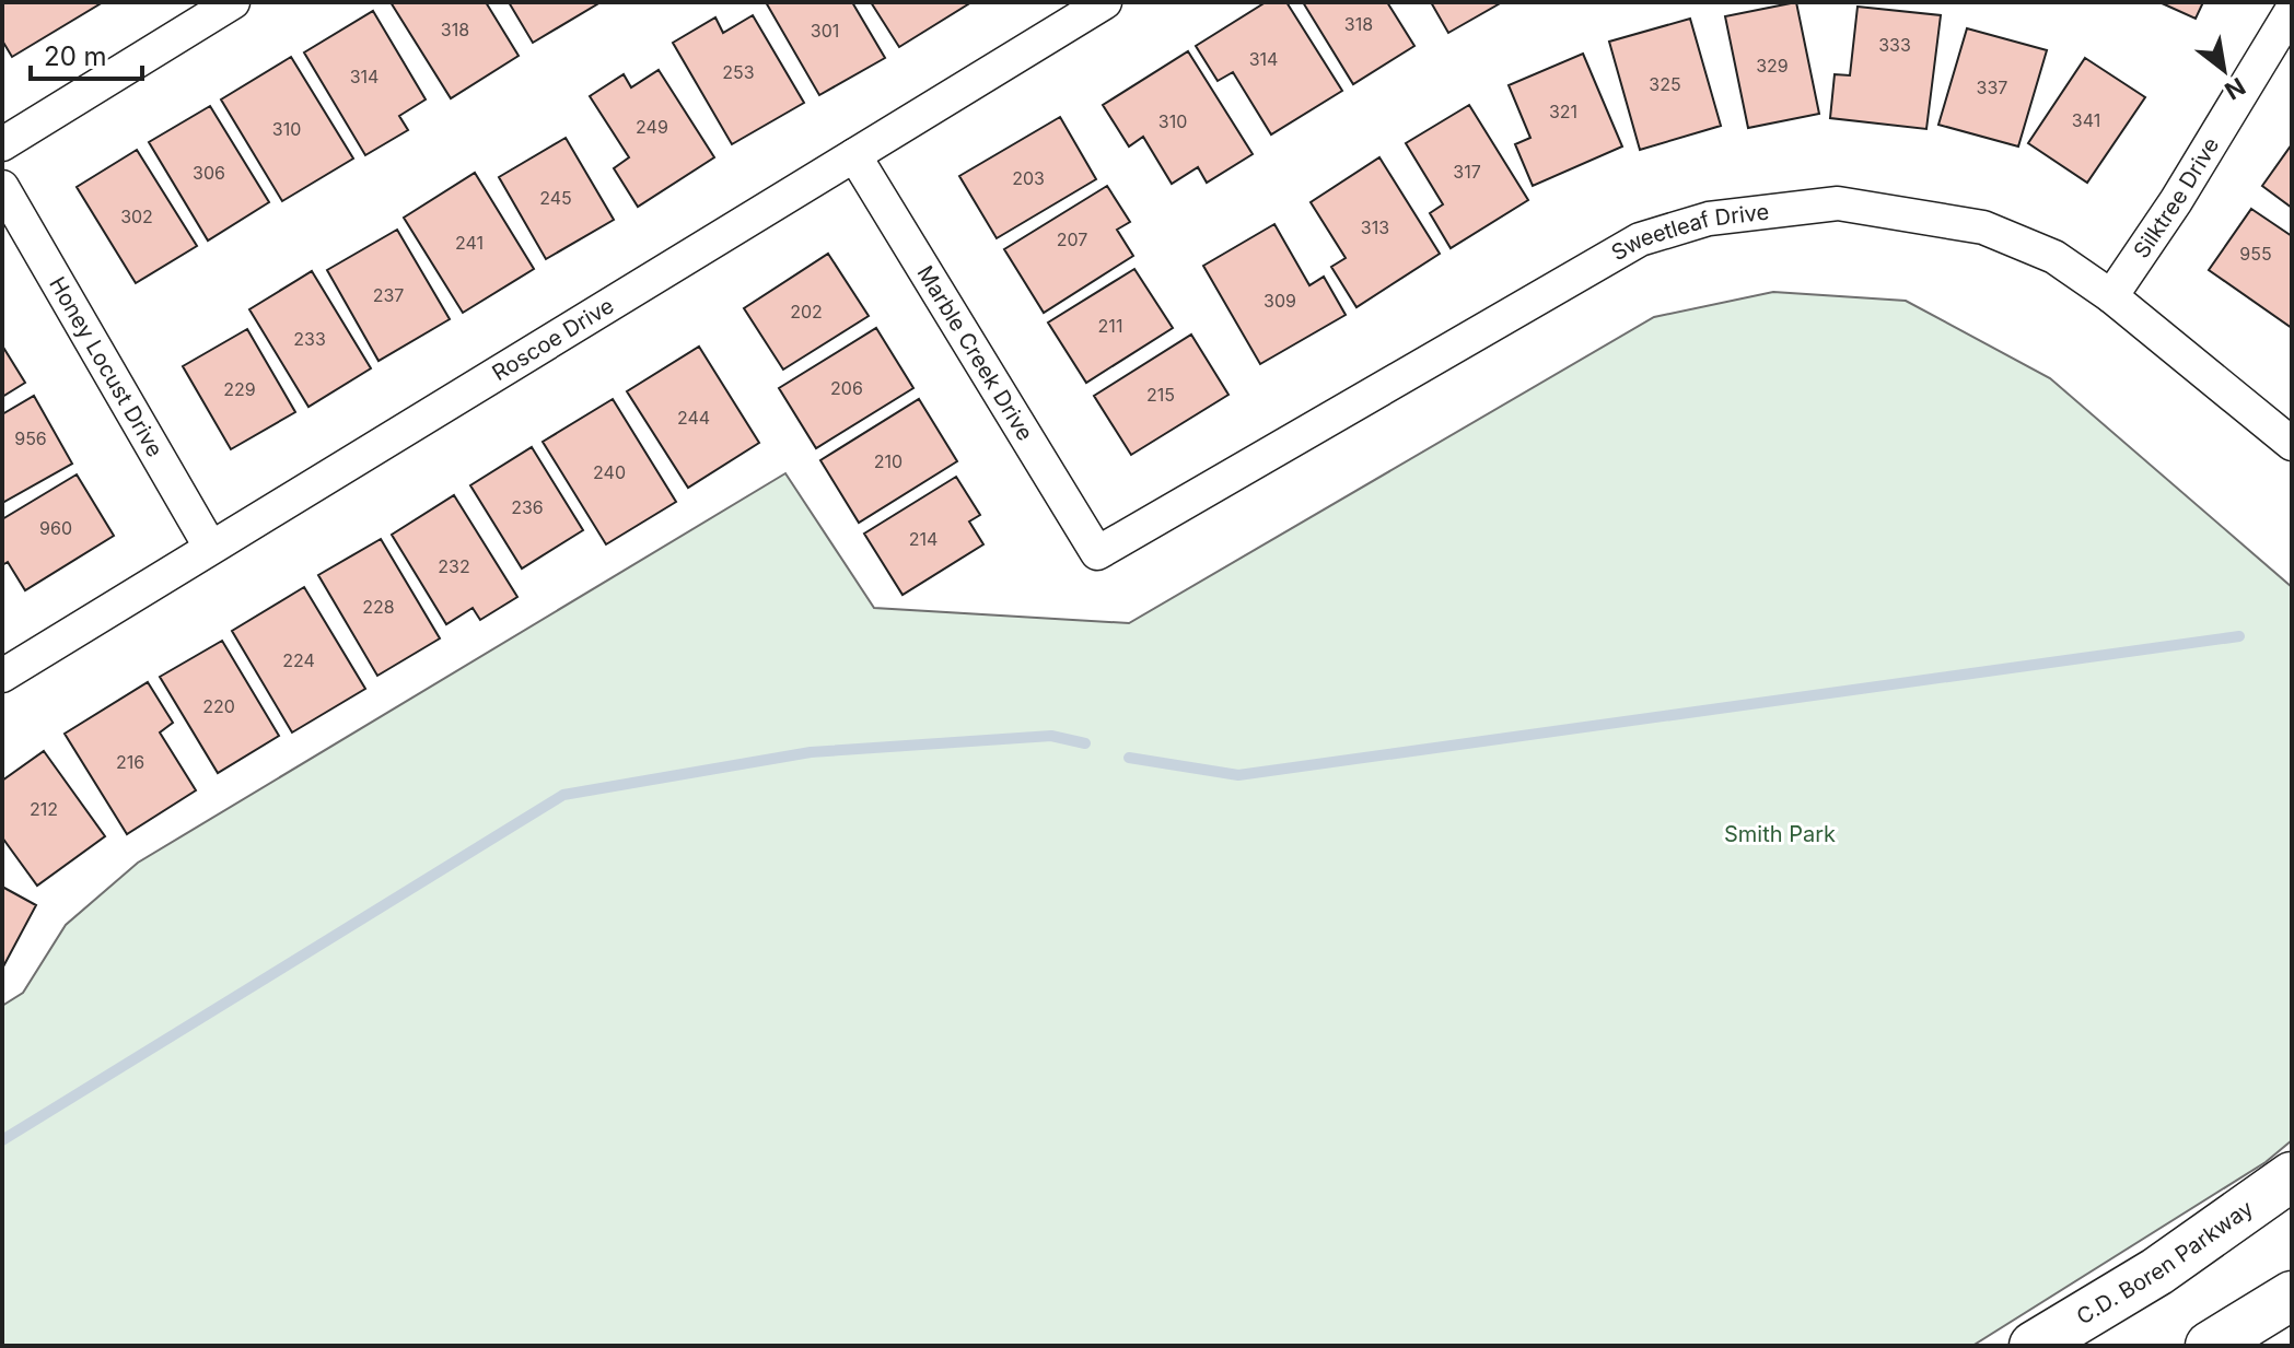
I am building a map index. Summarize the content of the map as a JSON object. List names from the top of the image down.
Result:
{
  "streets": {
    "street": [
      "Silktree Drive",
      "Sweetleaf Drive",
      "Roscoe Drive",
      "Marble Creek Drive",
      "Honey Locust Drive",
      "C.D. Boren Parkway"
    ]
  },
  "crossings": [
    ["Silktree Drive", "Sweetleaf Drive"],
    ["Sweetleaf Drive", "Marble Creek Drive"],
    ["Roscoe Drive", "Marble Creek Drive"],
    ["Roscoe Drive", "Honey Locust Drive"]
  ],
  "parks": ["Smith Park"],
  "house_numbers": [
    "318",
    "318",
    "301",
    "333",
    "314",
    "329",
    "253",
    "314",
    "325",
    "337",
    "321",
    "341",
    "310",
    "249",
    "310",
    "317",
    "306",
    "203",
    "245",
    "302",
    "313",
    "207",
    "241",
    "955",
    "237",
    "309",
    "202",
    "211",
    "233",
    "206",
    "229",
    "215",
    "244",
    "956",
    "210",
    "240",
    "236",
    "960",
    "214",
    "232",
    "228",
    "224",
    "220",
    "216",
    "212"
  ],
  "scale_bar": "20 m",
  "north": "bottom right"
}
